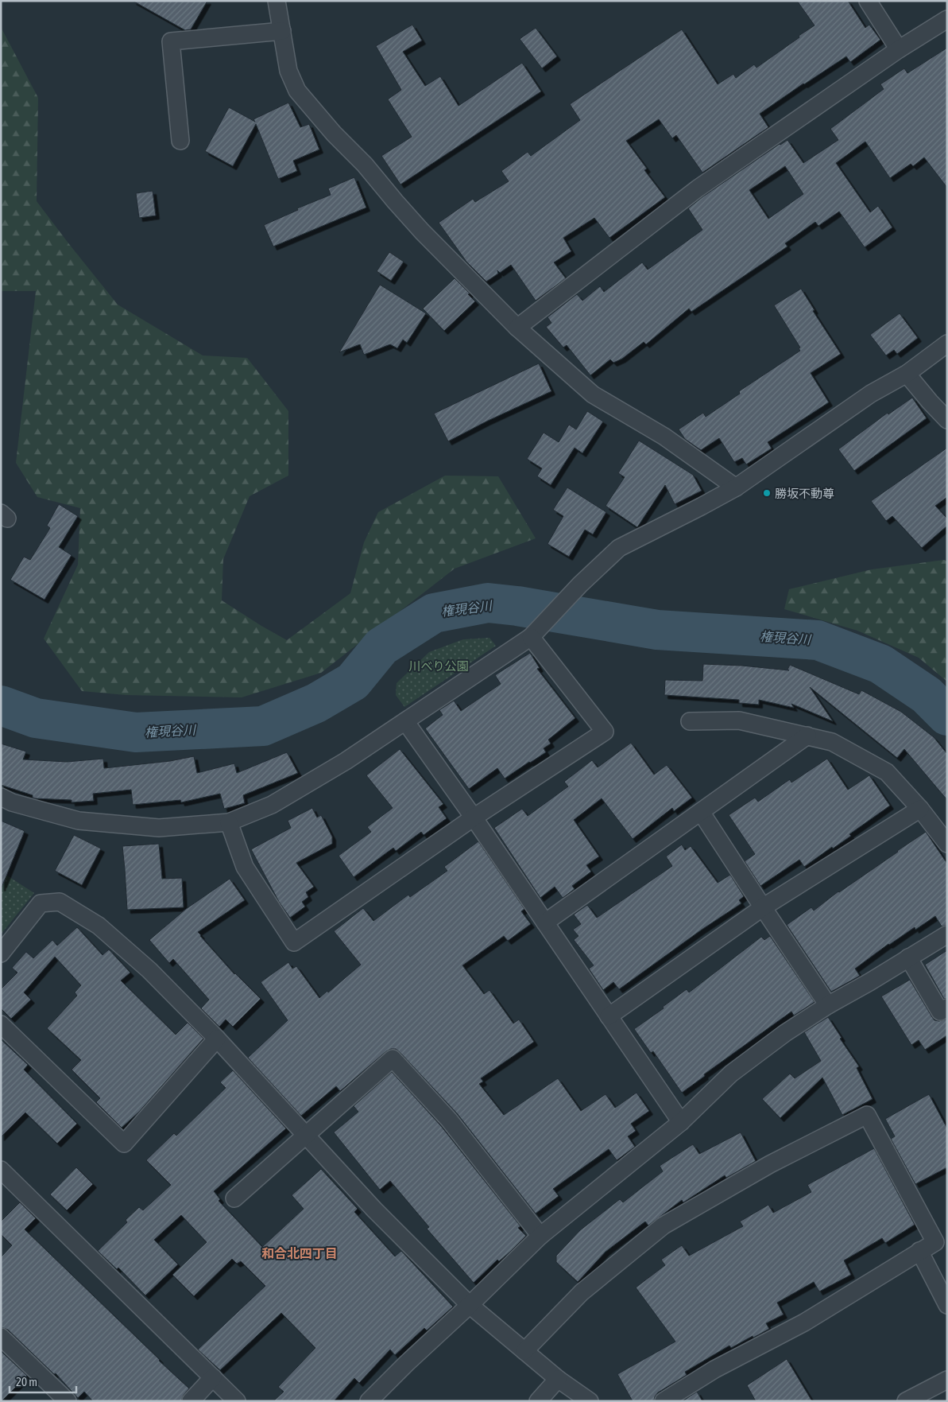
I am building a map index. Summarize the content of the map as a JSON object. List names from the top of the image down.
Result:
{
  "districts": ["和合北四丁目"],
  "water": ["権現谷川"],
  "parks": ["川べり公園"],
  "places": ["勝坂不動尊"],
  "scale_bar": "20 m"
}
